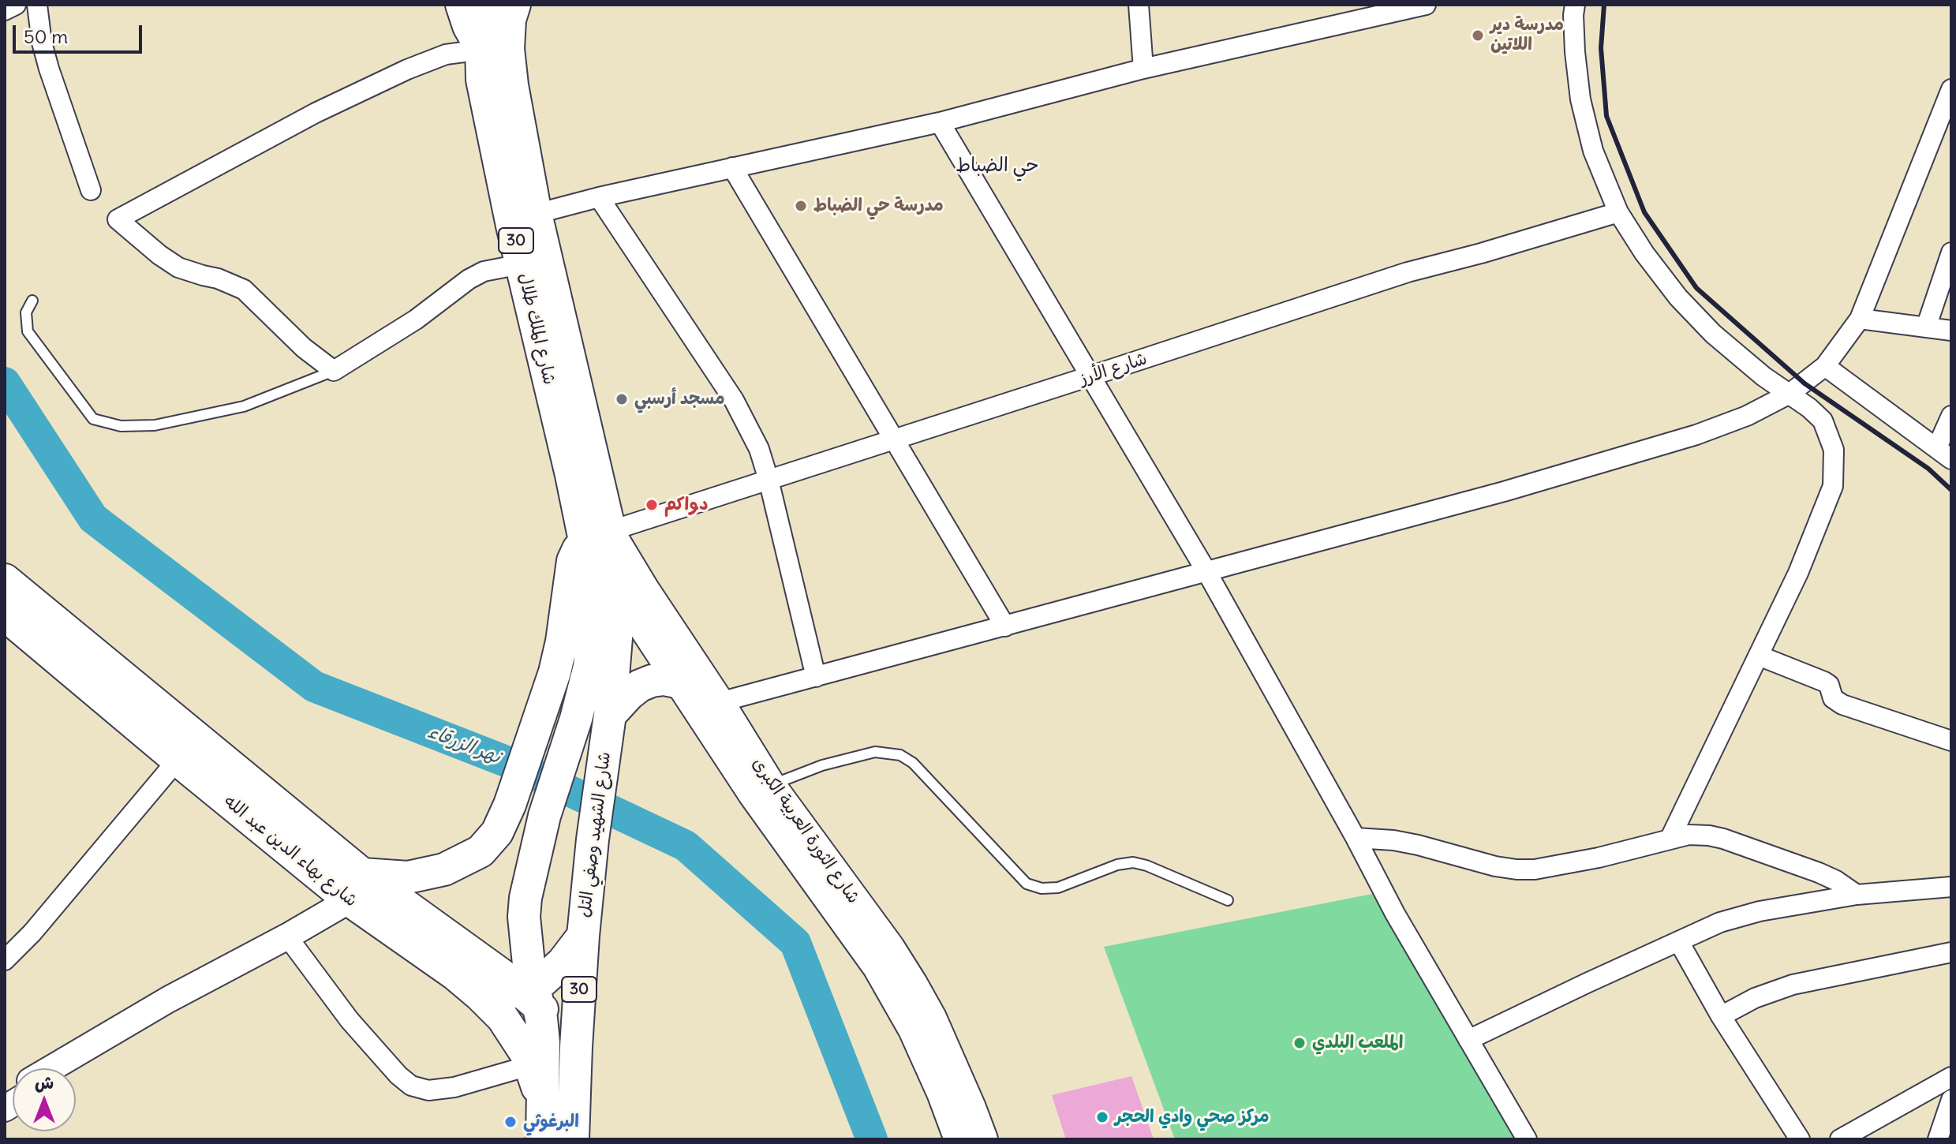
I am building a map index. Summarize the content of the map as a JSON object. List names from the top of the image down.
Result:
{
  "streets": {
    "main road": [
      "30",
      "شارع الملك طلال",
      "شارع الثورة العربية الكبرى",
      "شارع الشهيد وصفي التل",
      "شارع بهاء الدين عبد الله"
    ],
    "street": ["شارع الأرز"]
  },
  "crossings": [
    ["30", "شارع الملك طلال"],
    ["30", "شارع الأرز"],
    ["30", "شارع الثورة العربية الكبرى"],
    ["30", "شارع الشهيد وصفي التل"],
    ["30", "شارع بهاء الدين عبد الله"],
    ["شارع الملك طلال", "شارع الأرز"],
    ["شارع الملك طلال", "شارع الثورة العربية الكبرى"],
    ["شارع الملك طلال", "شارع الشهيد وصفي التل"],
    ["شارع الأرز", "شارع الثورة العربية الكبرى"],
    ["شارع الأرز", "شارع الشهيد وصفي التل"],
    ["شارع الثورة العربية الكبرى", "شارع الشهيد وصفي التل"],
    ["شارع الشهيد وصفي التل", "شارع بهاء الدين عبد الله"]
  ],
  "districts": ["حي الضباط"],
  "water": ["نهر الزرقاء"],
  "places": [
    "مدرسة دير اللاتين",
    "مدرسة حي الضباط",
    "مسجد أرسبي",
    "دواكم",
    "الملعب البلدي",
    "مركز صحي وادي الحجر",
    "البرغوثي"
  ],
  "scale_bar": "50 m",
  "north": "top"
}
